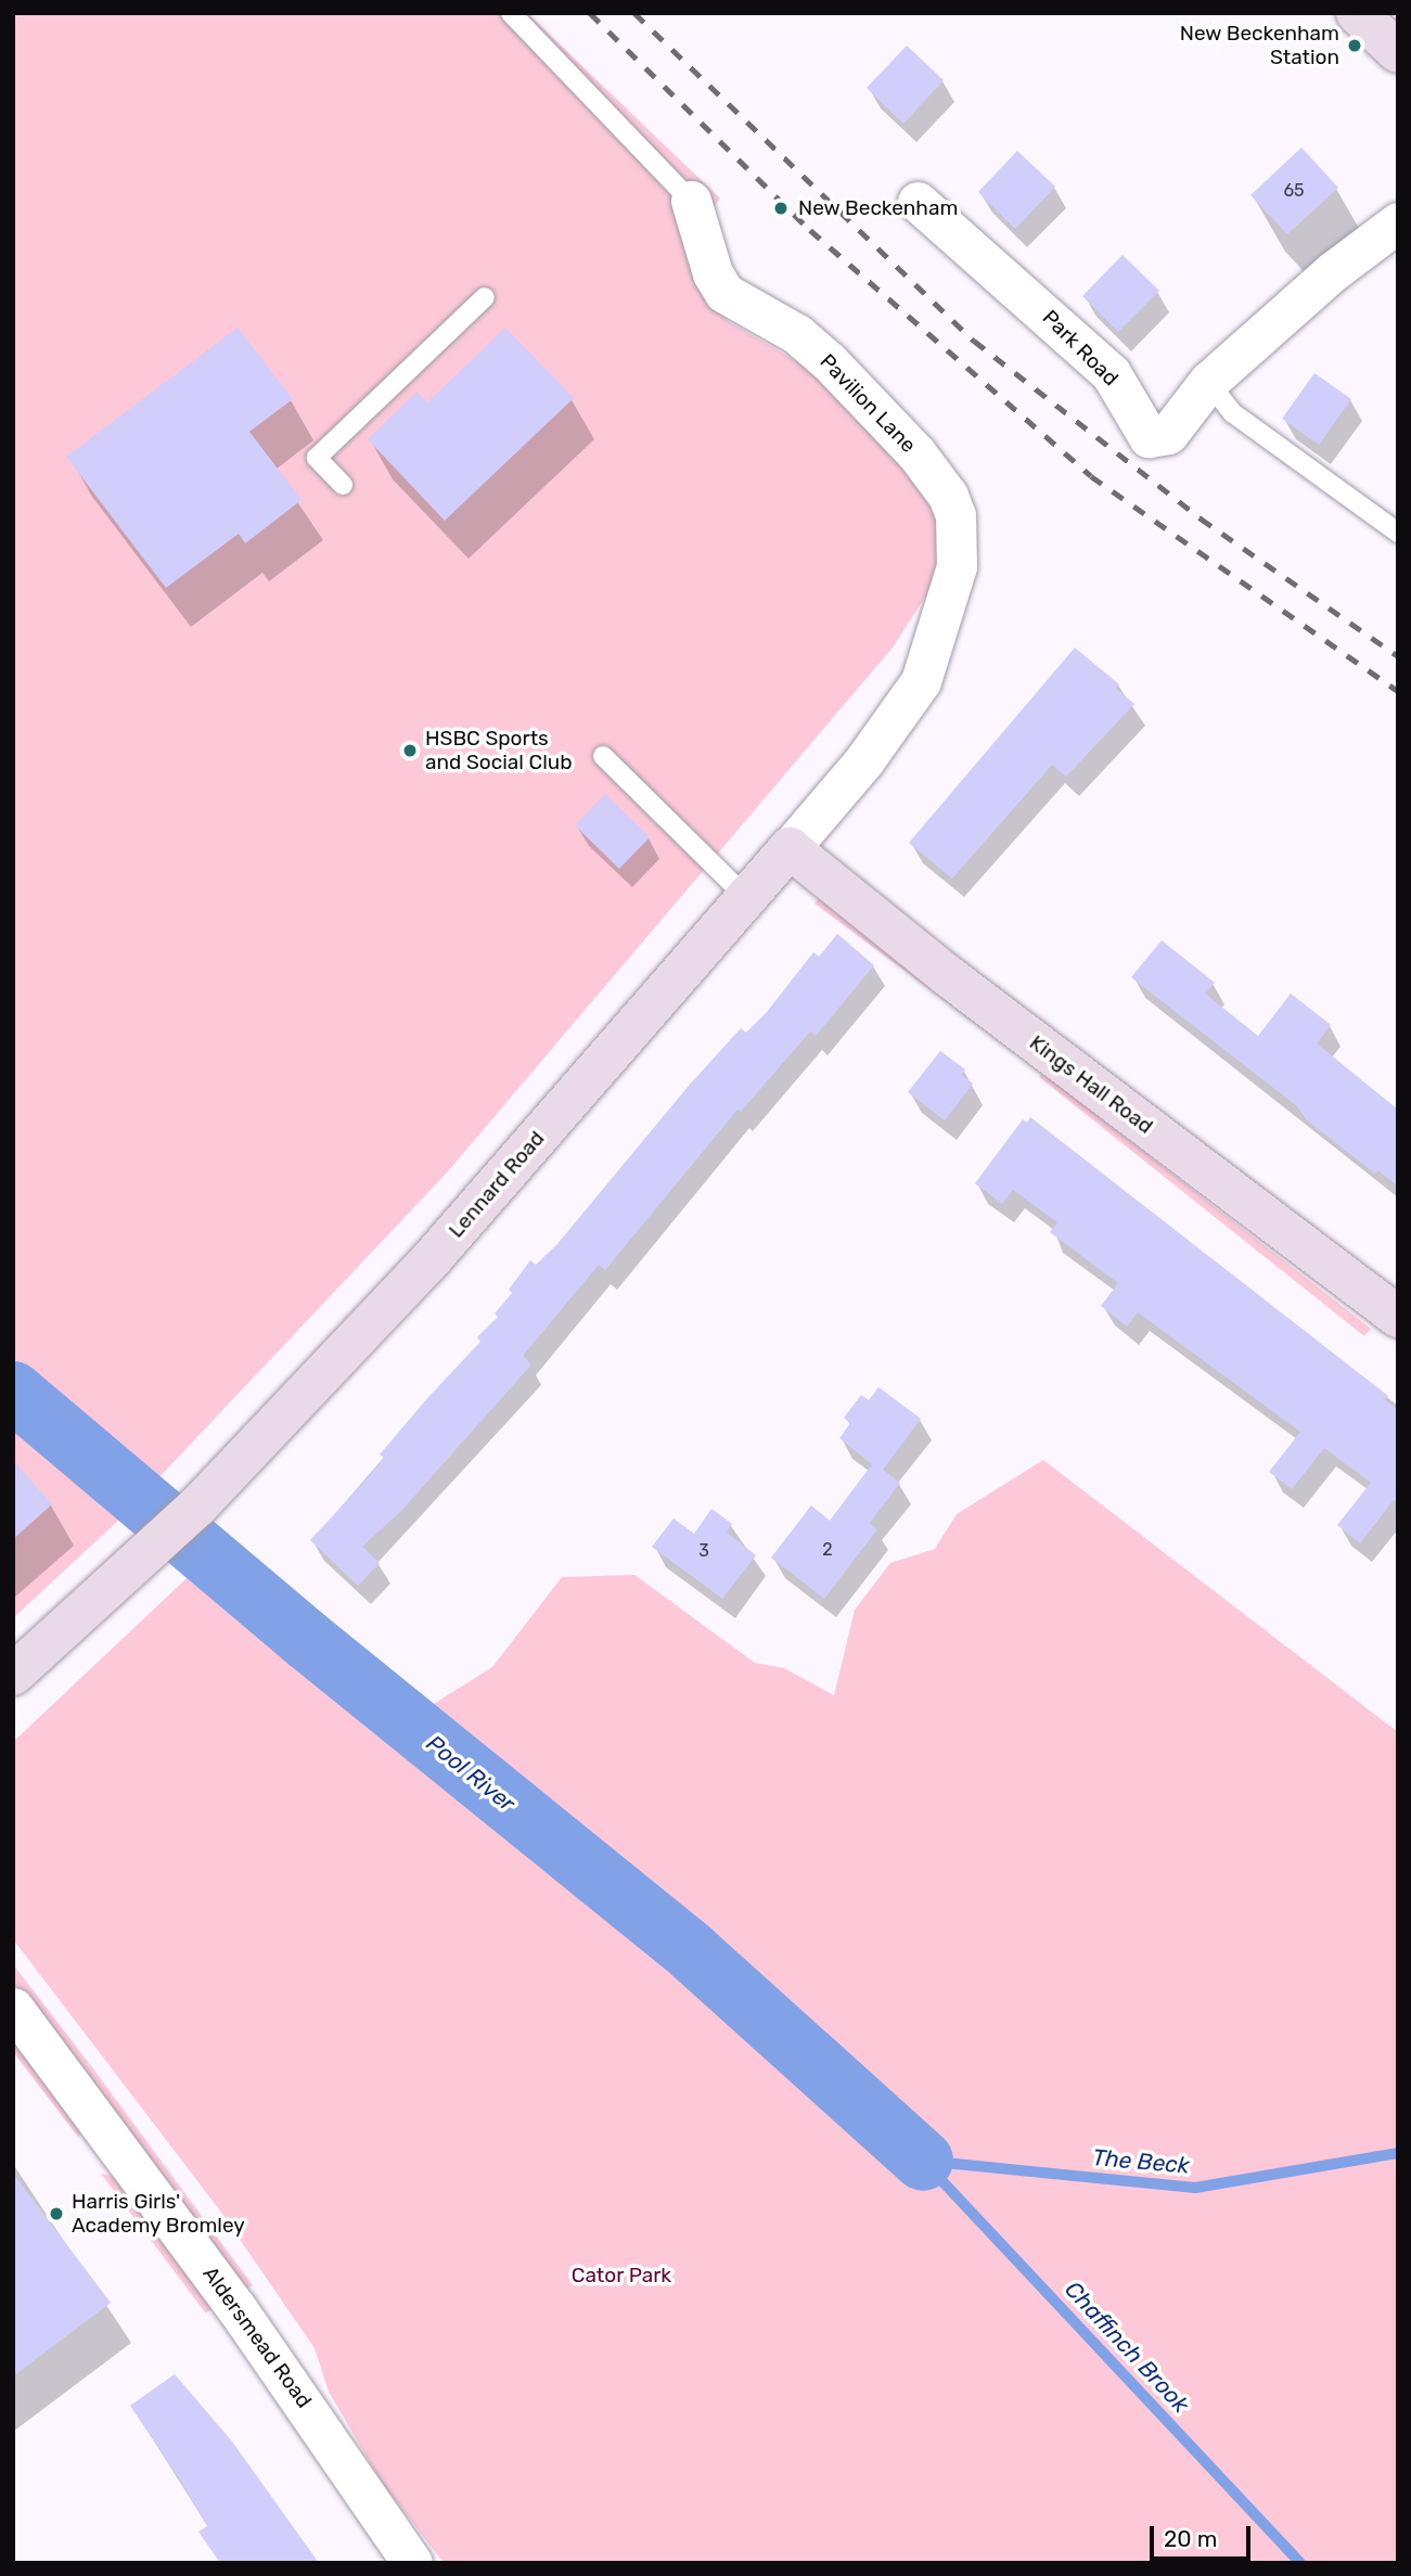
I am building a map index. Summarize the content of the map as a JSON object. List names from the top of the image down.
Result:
{
  "streets": {
    "street": [
      "Park Road",
      "Pavilion Lane",
      "Kings Hall Road",
      "Lennard Road",
      "Aldersmead Road"
    ]
  },
  "crossings": [
    ["Pavilion Lane", "Lennard Road"],
    ["Kings Hall Road", "Lennard Road"]
  ],
  "water": ["Pool River", "The Beck", "Chaffinch Brook"],
  "parks": ["Cator Park"],
  "places": [
    "New Beckenham Station",
    "New Beckenham",
    "HSBC Sports and Social Club",
    "Harris Girls' Academy Bromley"
  ],
  "house_numbers": ["65", "2", "3"],
  "scale_bar": "20 m"
}
